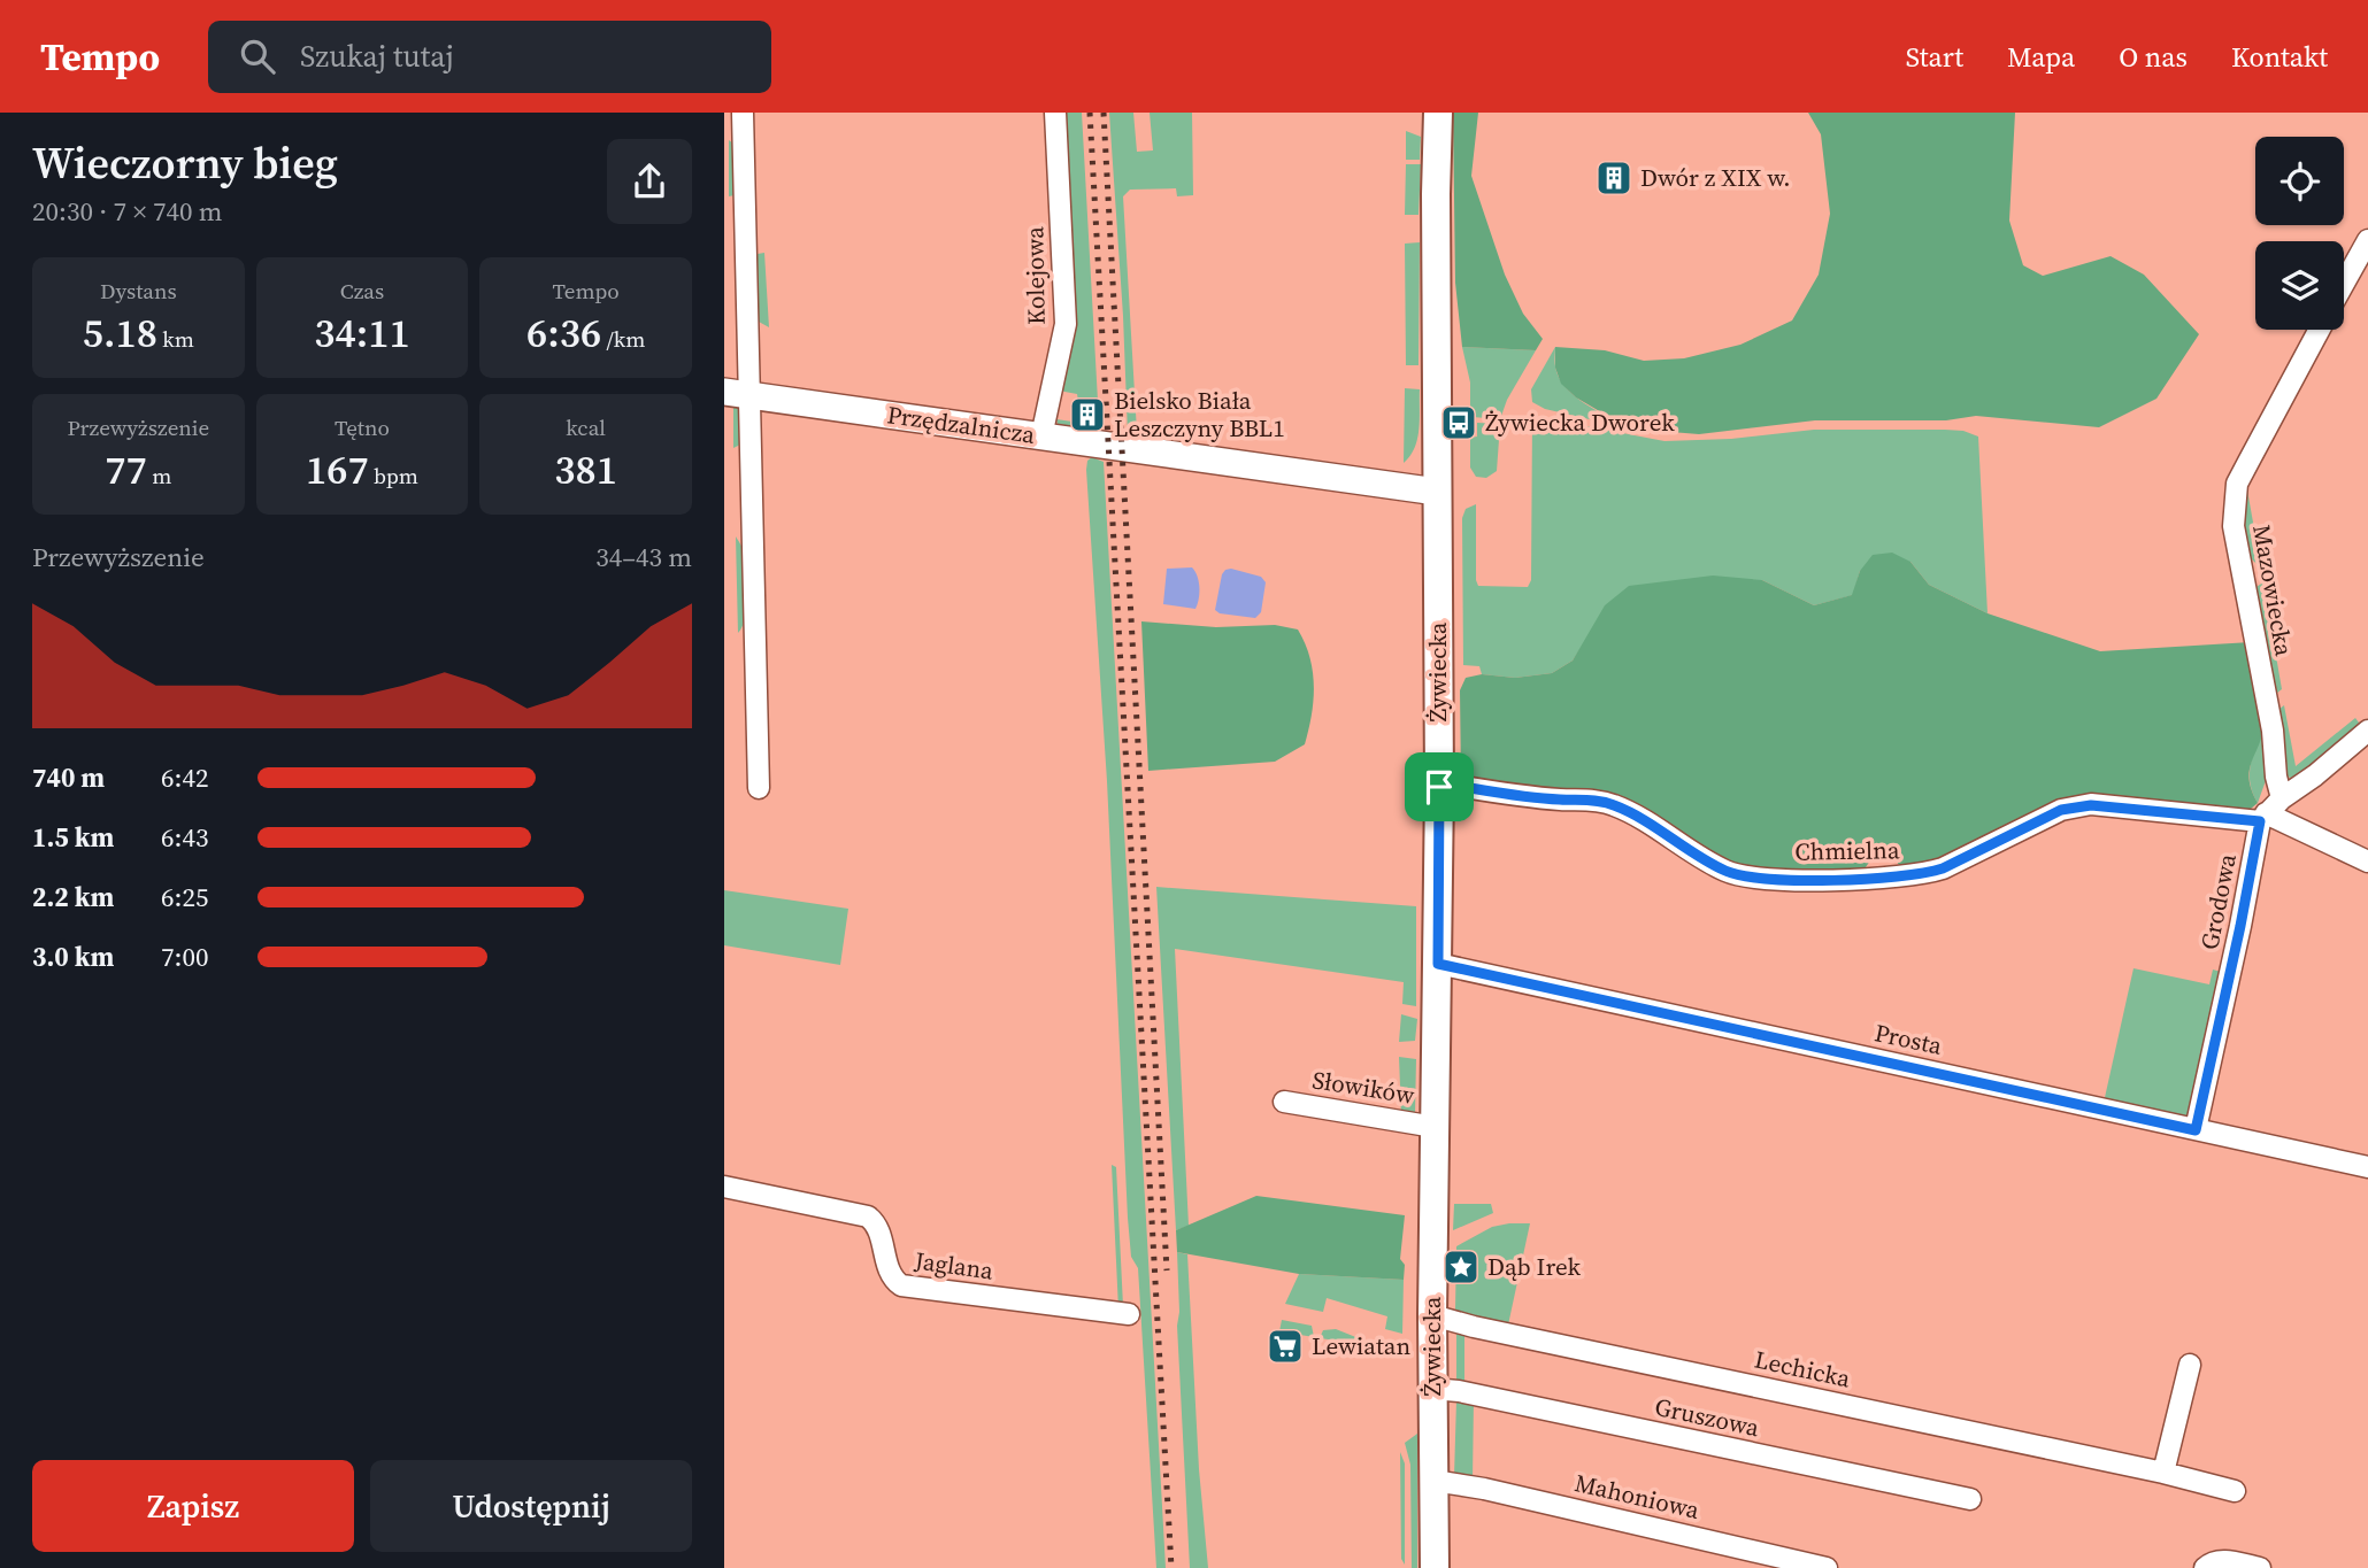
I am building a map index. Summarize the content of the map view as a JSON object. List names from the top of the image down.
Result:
{
  "streets": {
    "main road": ["Żywiecka"],
    "street": [
      "Kolejowa",
      "Przędzalnicza",
      "Mazowiecka",
      "Chmielna",
      "Grodowa",
      "Prosta",
      "Słowików",
      "Jaglana",
      "Lechicka",
      "Gruszowa",
      "Mahoniowa"
    ]
  },
  "crossings": [
    ["Kolejowa", "Przędzalnicza"],
    ["Przędzalnicza", "Żywiecka"],
    ["Żywiecka", "Chmielna"],
    ["Żywiecka", "Prosta"],
    ["Żywiecka", "Słowików"],
    ["Żywiecka", "Lechicka"],
    ["Żywiecka", "Gruszowa"],
    ["Żywiecka", "Mahoniowa"],
    ["Chmielna", "Grodowa"],
    ["Grodowa", "Prosta"]
  ],
  "places": {
    "building": ["Dwór z XIX w.", "Bielsko Biała Leszczyny BBL1"],
    "bus stop": ["Żywiecka Dworek"],
    "place": ["Dąb Irek"],
    "supermarket": ["Lewiatan"]
  },
  "page": {
    "header": "Tempo",
    "search": "Szukaj tutaj",
    "nav": [
      "Start",
      "Mapa",
      "O nas",
      "Kontakt"
    ],
    "heading": ["Wieczorny bieg", "20:30 · 7 × 740 m"],
    "stats": [
      ["Dystans", "5.18 km"],
      ["Czas", "34:11"],
      ["Tempo", "6:36 /km"],
      ["Przewyższenie", "77 m"],
      ["Tętno", "167 bpm"],
      ["kcal", "381"]
    ],
    "chart": ["Przewyższenie", "34–43 m"],
    "list": [
      {
        "name": "740 m",
        "note": "6:42"
      },
      {
        "name": "1.5 km",
        "note": "6:43"
      },
      {
        "name": "2.2 km",
        "note": "6:25"
      },
      {
        "name": "3.0 km",
        "note": "7:00"
      }
    ],
    "buttons": ["Zapisz", "Udostępnij"]
  }
}
